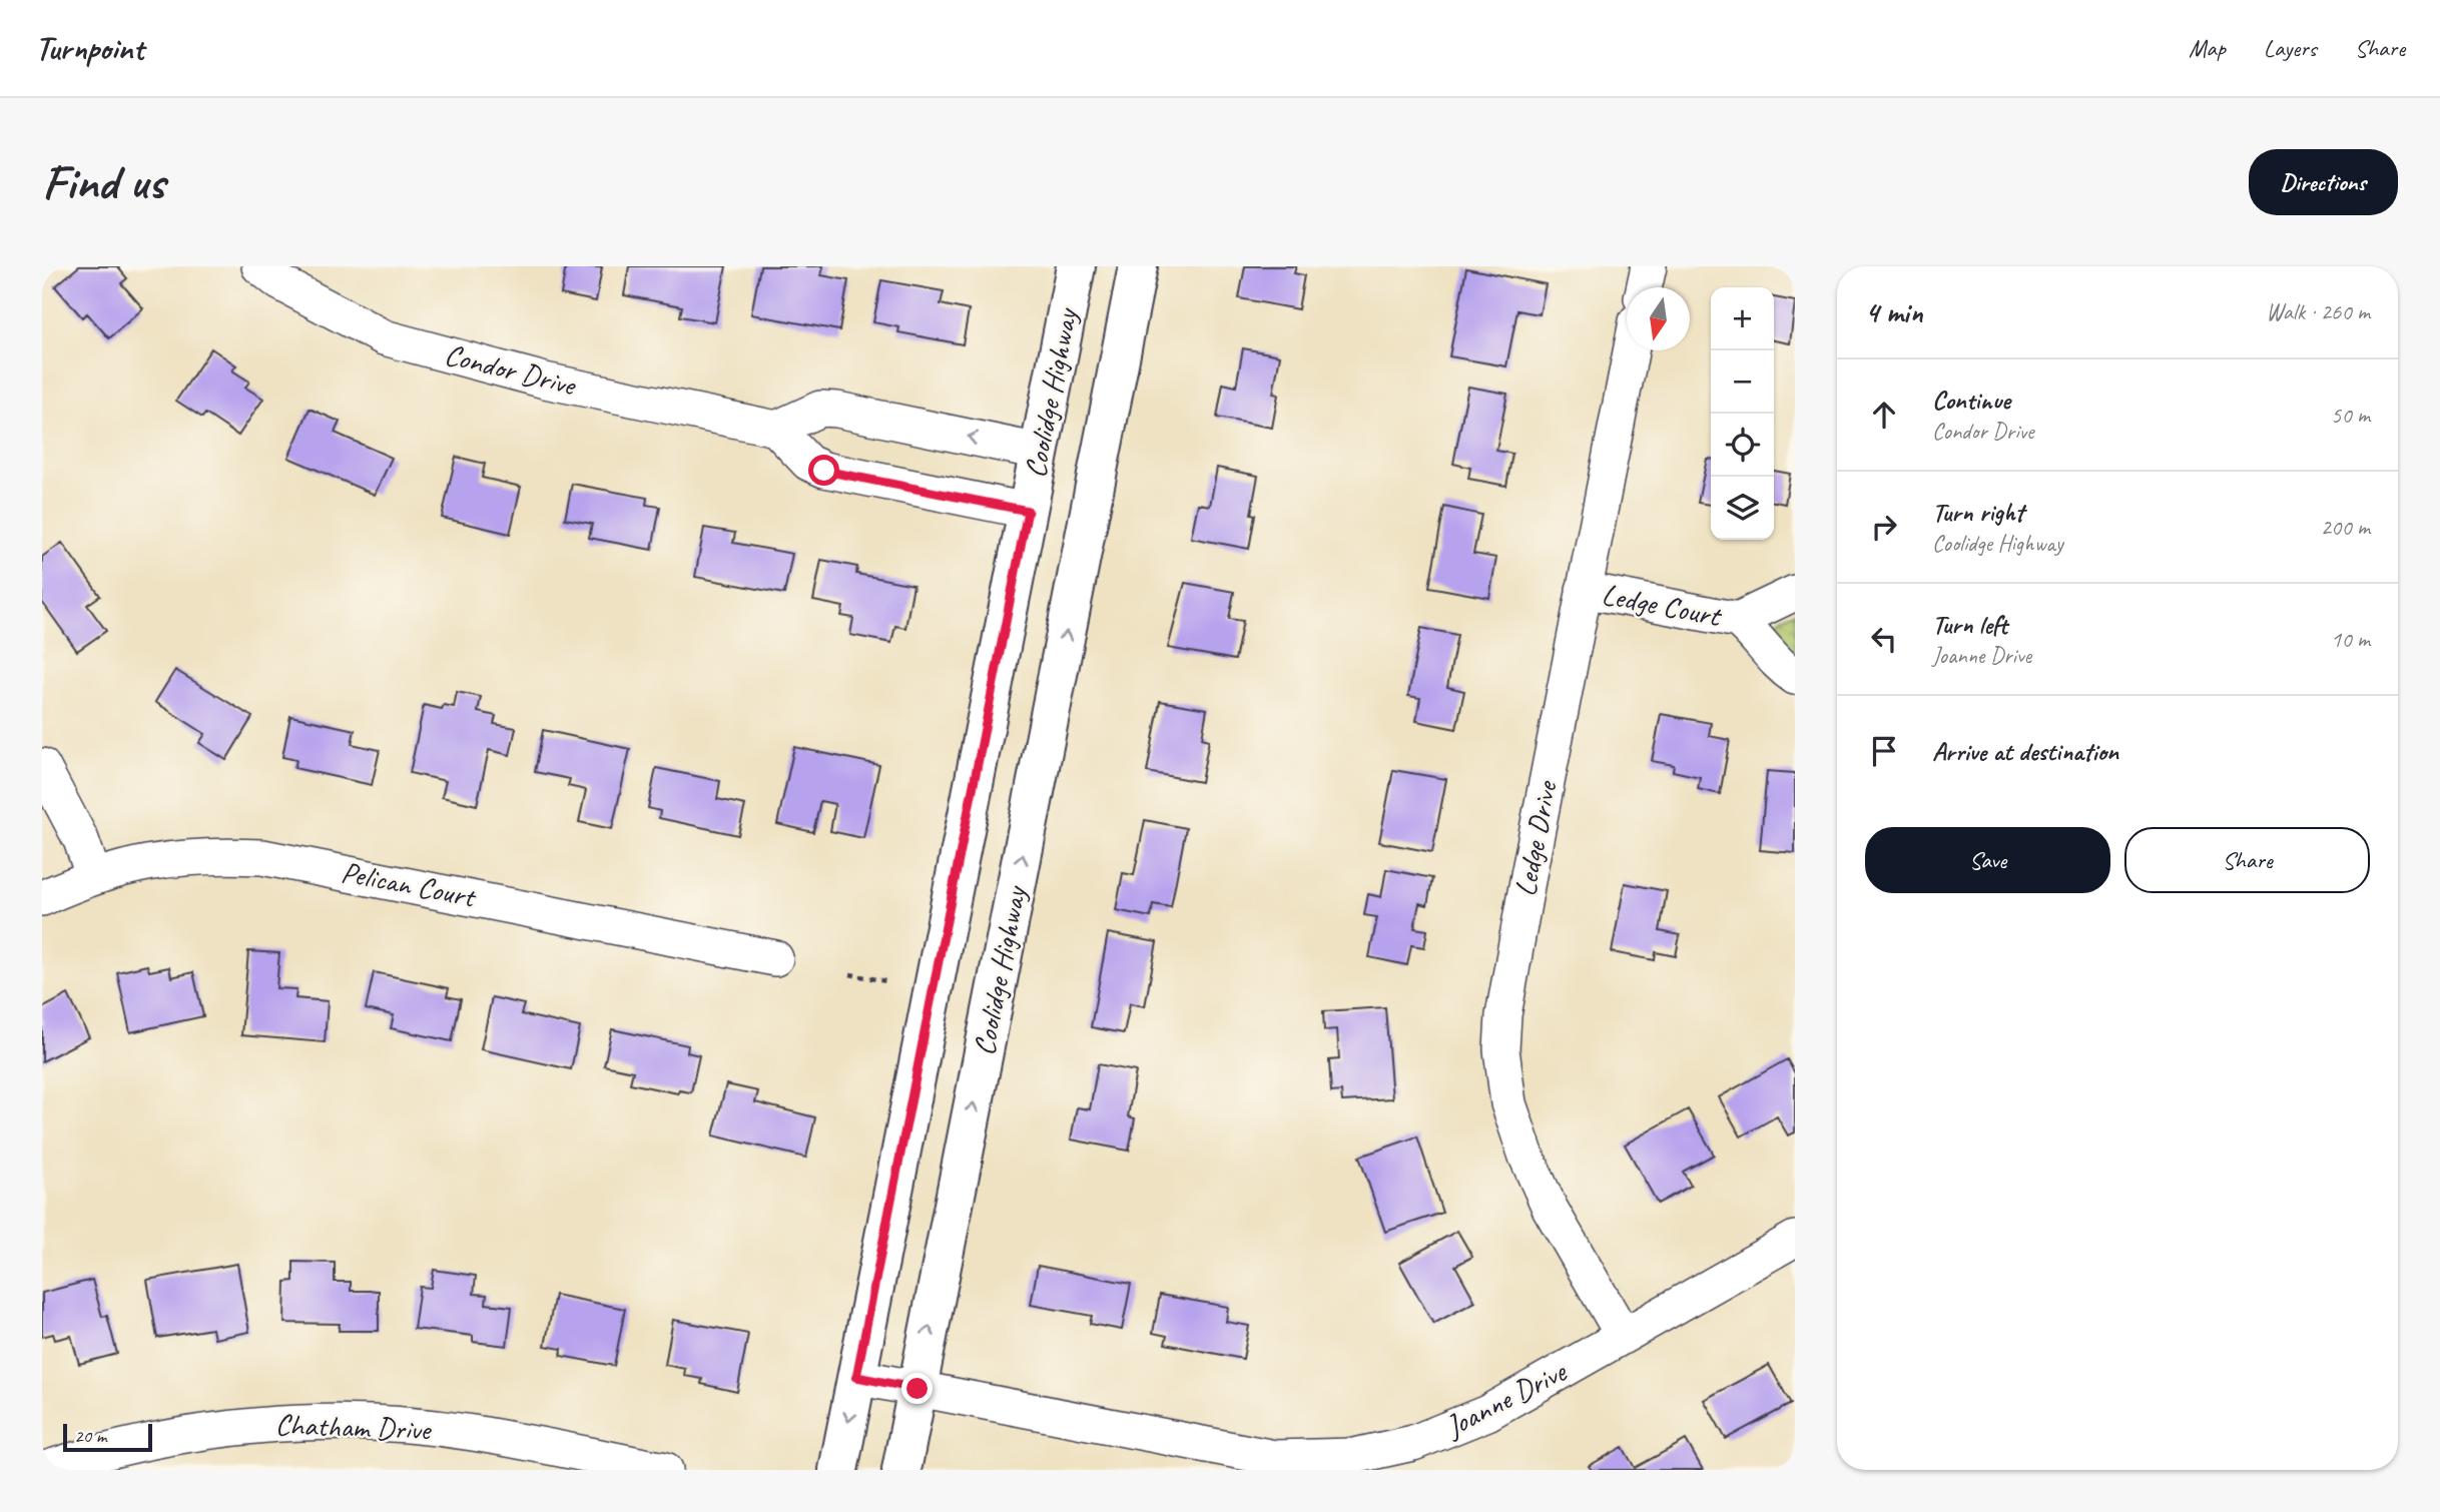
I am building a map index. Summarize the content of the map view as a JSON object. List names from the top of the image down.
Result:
{
  "streets": {
    "main road": ["Coolidge Highway"],
    "street": [
      "Condor Drive",
      "Ledge Court",
      "Ledge Drive",
      "Pelican Court",
      "Joanne Drive",
      "Chatham Drive"
    ]
  },
  "crossings": [
    ["Coolidge Highway", "Joanne Drive"],
    ["Ledge Court", "Ledge Drive"],
    ["Ledge Drive", "Joanne Drive"]
  ],
  "scale_bar": "20 m",
  "north": "bottom",
  "page": {
    "header": "Turnpoint",
    "nav": ["Map", "Layers", "Share"],
    "buttons": [
      "Directions",
      ["Save", "Share"]
    ],
    "title": "Find us",
    "heading": ["4 min", "Walk · 260 m"],
    "map_buttons": ["+", "−"],
    "list": [
      ["Continue", "Condor Drive", "50 m"],
      ["Turn right", "Coolidge Highway", "200 m"],
      ["Turn left", "Joanne Drive", "10 m"],
      "Arrive at destination"
    ],
    "scale": "20 m"
  }
}
